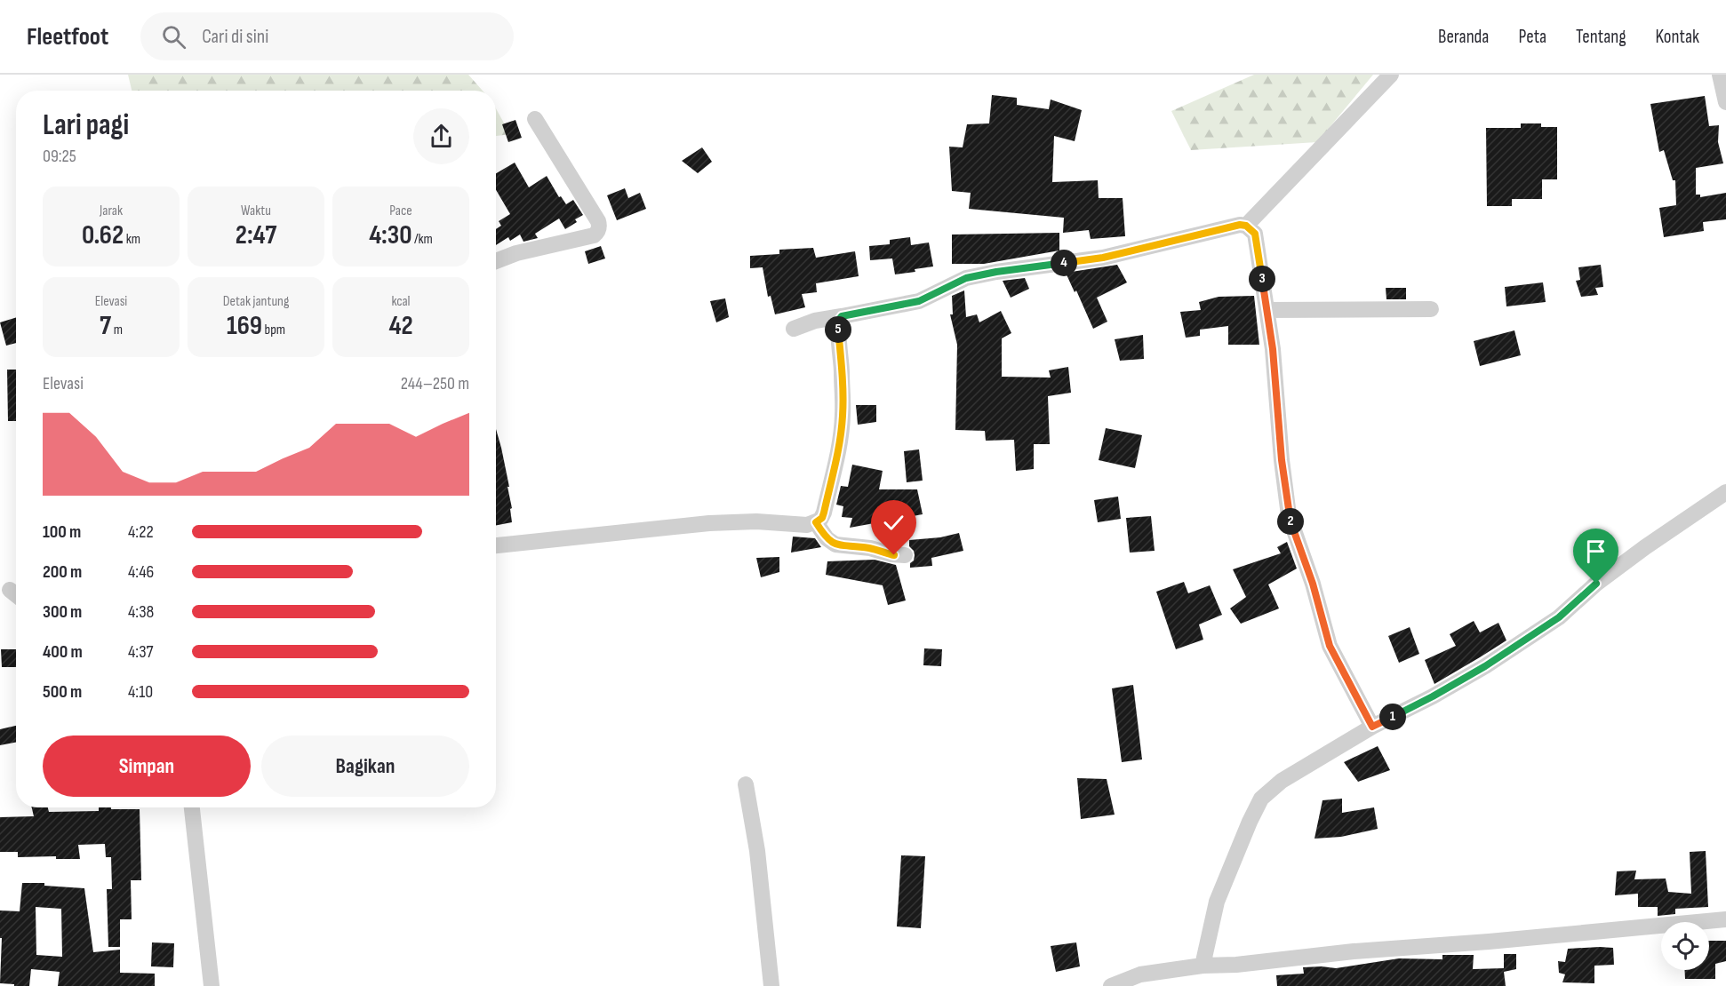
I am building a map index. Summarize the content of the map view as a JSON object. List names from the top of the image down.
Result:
{
  "page": {
    "header": "Fleetfoot",
    "search": "Cari di sini",
    "nav": [
      "Beranda",
      "Peta",
      "Tentang",
      "Kontak"
    ],
    "heading": ["Lari pagi", "09:25"],
    "stats": [
      ["Jarak", "0.62 km"],
      ["Waktu", "2:47"],
      ["Pace", "4:30 /km"],
      ["Elevasi", "7 m"],
      ["Detak jantung", "169 bpm"],
      ["kcal", "42"]
    ],
    "pins": [
      "4",
      "3",
      "5",
      "2",
      "1"
    ],
    "chart": ["Elevasi", "244–250 m"],
    "list": [
      {
        "name": "100 m",
        "note": "4:22"
      },
      {
        "name": "200 m",
        "note": "4:46"
      },
      {
        "name": "300 m",
        "note": "4:38"
      },
      {
        "name": "400 m",
        "note": "4:37"
      },
      {
        "name": "500 m",
        "note": "4:10"
      }
    ],
    "buttons": ["Simpan", "Bagikan"]
  }
}
